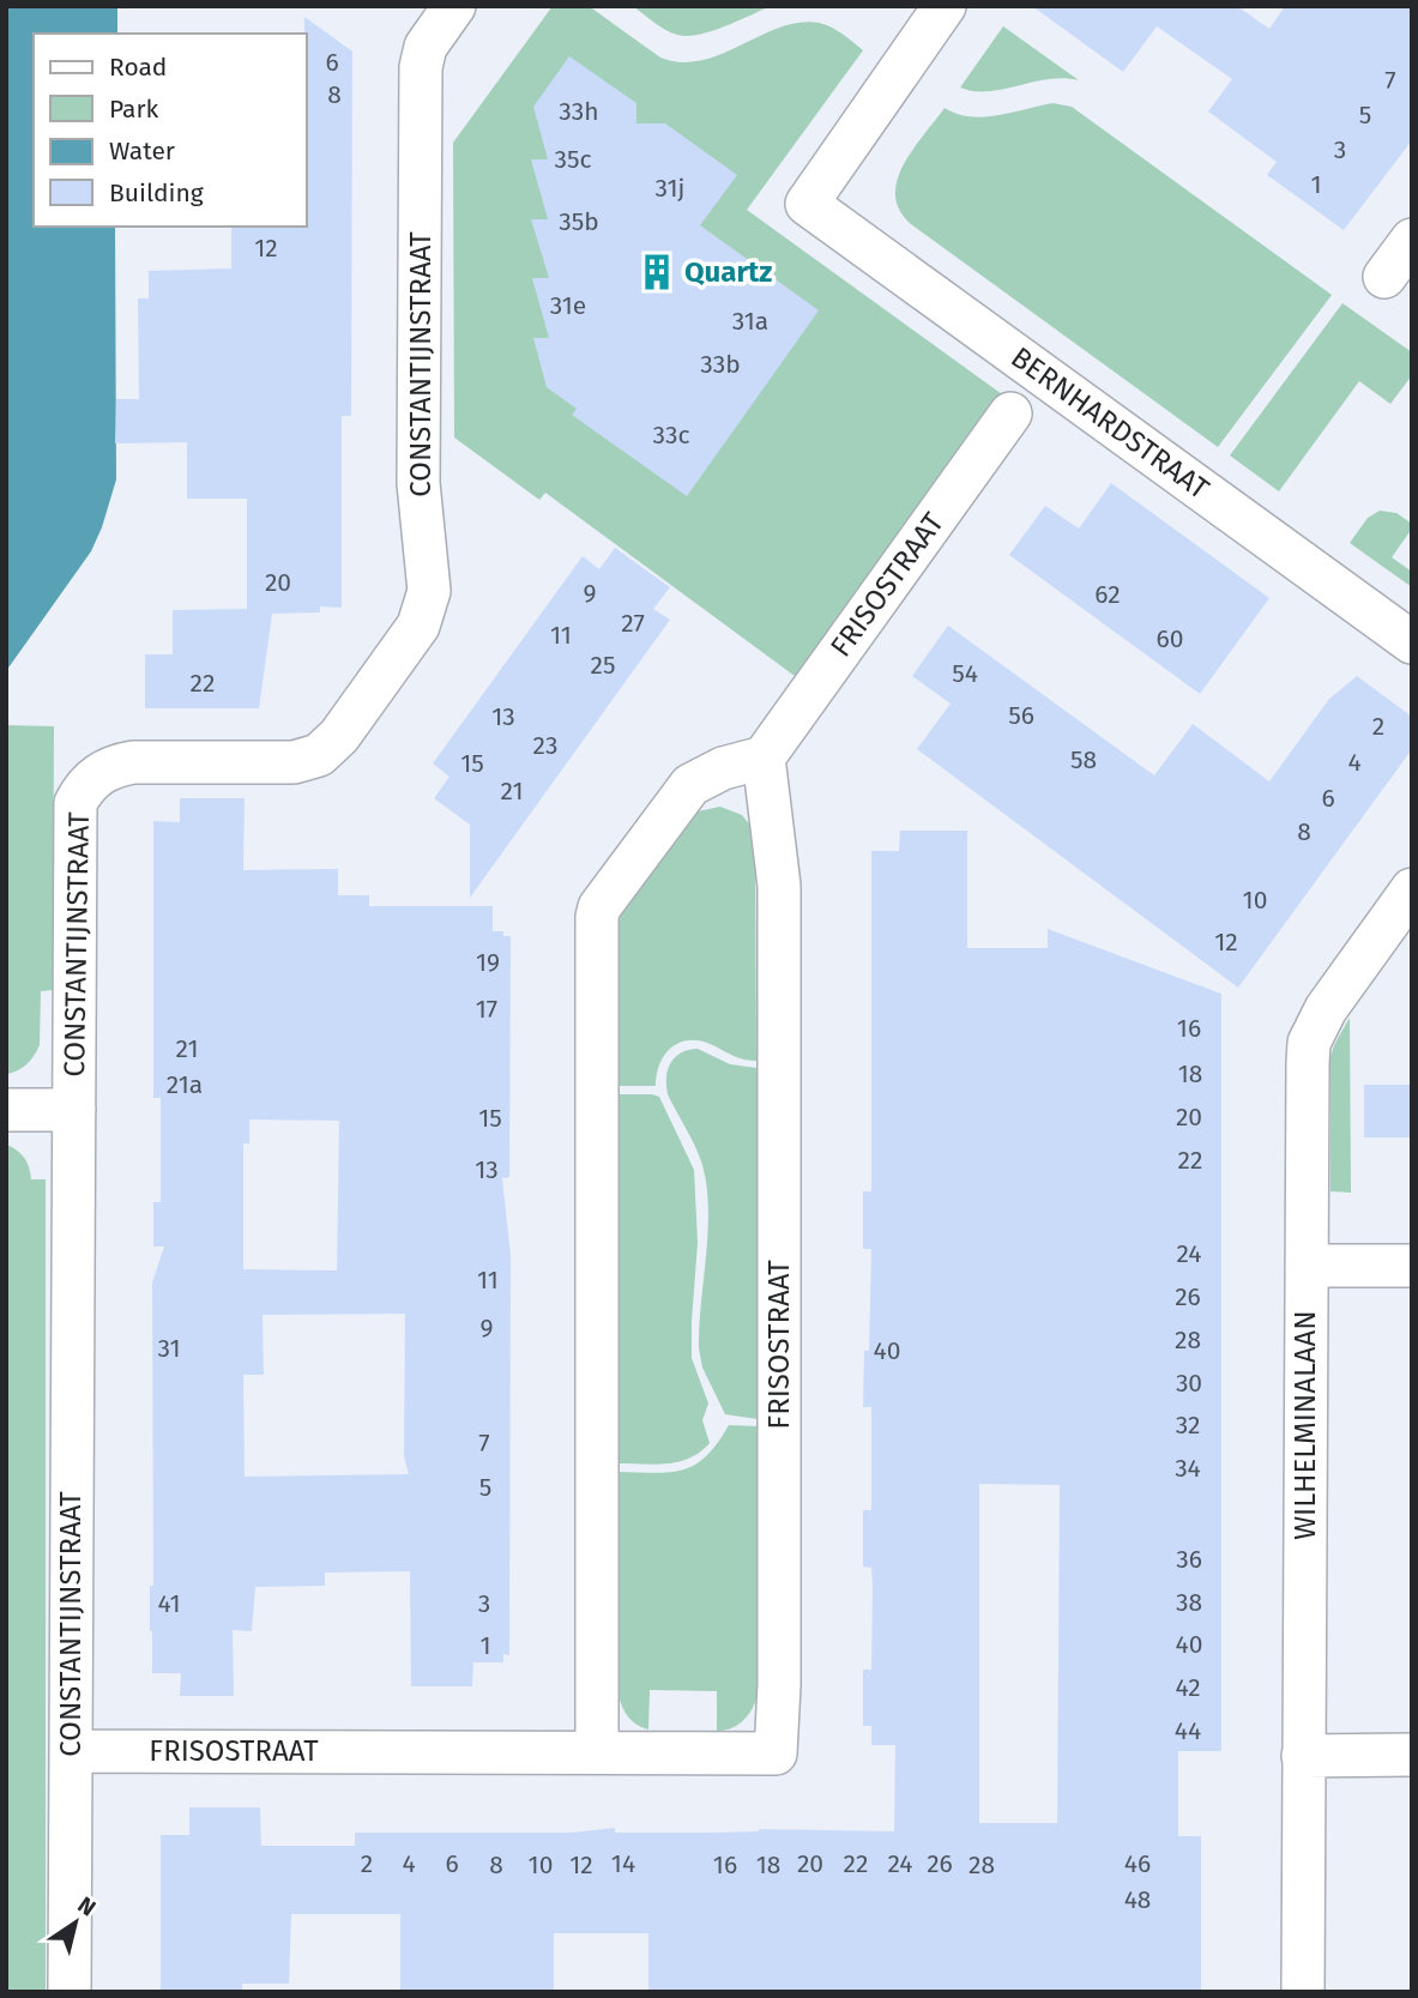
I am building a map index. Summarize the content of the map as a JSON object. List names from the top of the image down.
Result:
{
  "streets": {
    "street": [
      "CONSTANTIJNSTRAAT",
      "BERNHARDSTRAAT",
      "FRISOSTRAAT",
      "WILHELMINALAAN"
    ]
  },
  "crossings": [
    ["CONSTANTIJNSTRAAT", "FRISOSTRAAT"]
  ],
  "places": {
    "building": ["Quartz"]
  },
  "house_numbers": [
    "6",
    "7",
    "8",
    "33h",
    "5",
    "3",
    "35c",
    "1",
    "31j",
    "35b",
    "12",
    "31e",
    "31a",
    "33b",
    "33c",
    "20",
    "9",
    "62",
    "27",
    "11",
    "60",
    "25",
    "54",
    "22",
    "56",
    "13",
    "2",
    "23",
    "58",
    "4",
    "15",
    "21",
    "6",
    "8",
    "10",
    "12",
    "19",
    "17",
    "16",
    "21",
    "18",
    "21a",
    "20",
    "15",
    "22",
    "13",
    "24",
    "11",
    "26",
    "9",
    "28",
    "31",
    "40",
    "30",
    "32",
    "7",
    "34",
    "5",
    "36",
    "38",
    "41",
    "3",
    "40",
    "1",
    "42",
    "44",
    "2",
    "4",
    "6",
    "14",
    "20",
    "22",
    "24",
    "26",
    "46",
    "8",
    "10",
    "12",
    "16",
    "18",
    "28",
    "48"
  ],
  "legend": [
    "Road",
    "Park",
    "Water",
    "Building"
  ],
  "north": "top right"
}
